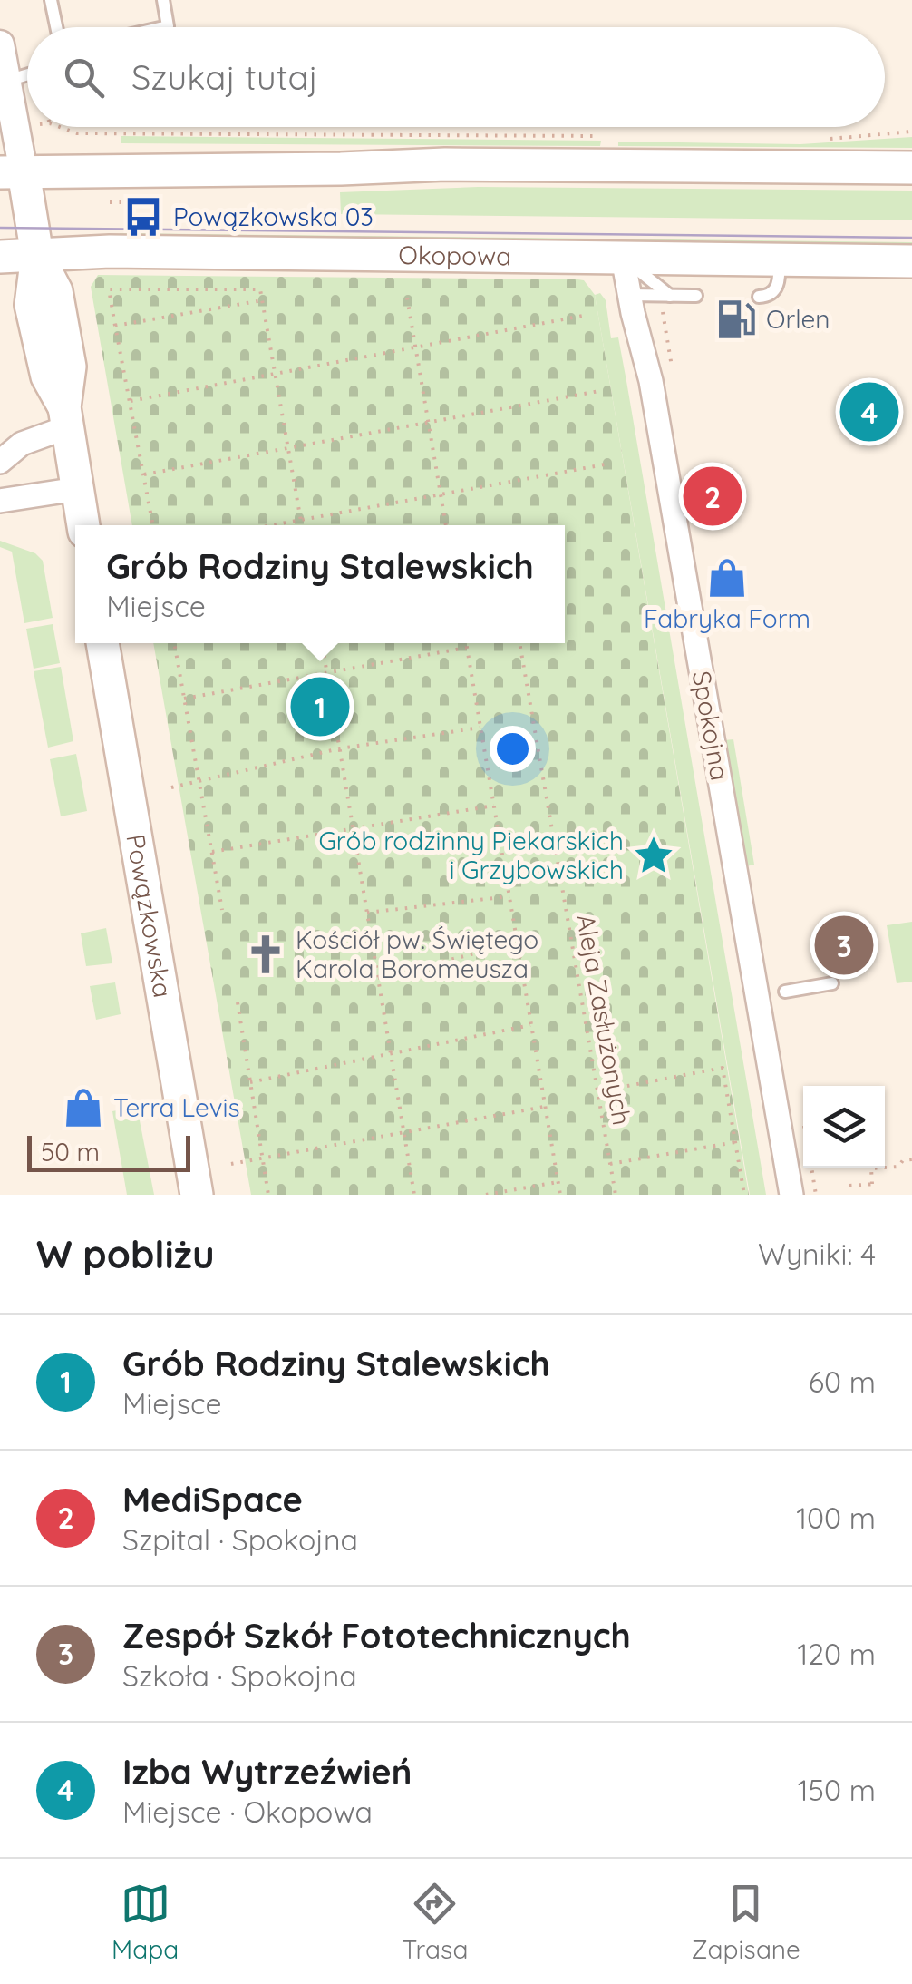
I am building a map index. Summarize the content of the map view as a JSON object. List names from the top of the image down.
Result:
{
  "streets": {
    "main road": ["Okopowa", "Powązkowska"],
    "street": ["Spokojna"],
    "path": ["Aleja Zasłużonych"]
  },
  "crossings": [
    ["Okopowa", "Spokojna"]
  ],
  "places": {
    "bus stop": ["Powązkowska 03"],
    "fuel station": ["Orlen"],
    "shop": ["Fabryka Form", "Terra Levis"],
    "place": ["Grób rodzinny Piekarskich i Grzybowskich"],
    "church": ["Kościół pw. Świętego Karola Boromeusza"]
  },
  "scale_bar": "50 m",
  "page": {
    "search": "Szukaj tutaj",
    "pins": [
      "4",
      "2",
      "1",
      "3"
    ],
    "popup": ["Grób Rodziny Stalewskich", "Miejsce"],
    "scale": "50 m",
    "heading": ["W pobliżu", "Wyniki: 4"],
    "list": [
      {
        "mark": "1",
        "name": "Grób Rodziny Stalewskich",
        "note": "Miejsce",
        "value": "60 m"
      },
      {
        "mark": "2",
        "name": "MediSpace",
        "note": "Szpital · Spokojna",
        "value": "100 m"
      },
      {
        "mark": "3",
        "name": "Zespół Szkół Fototechnicznych",
        "note": "Szkoła · Spokojna",
        "value": "120 m"
      },
      {
        "mark": "4",
        "name": "Izba Wytrzeźwień",
        "note": "Miejsce · Okopowa",
        "value": "150 m"
      }
    ],
    "nav": ["Mapa", "Trasa", "Zapisane"]
  }
}
